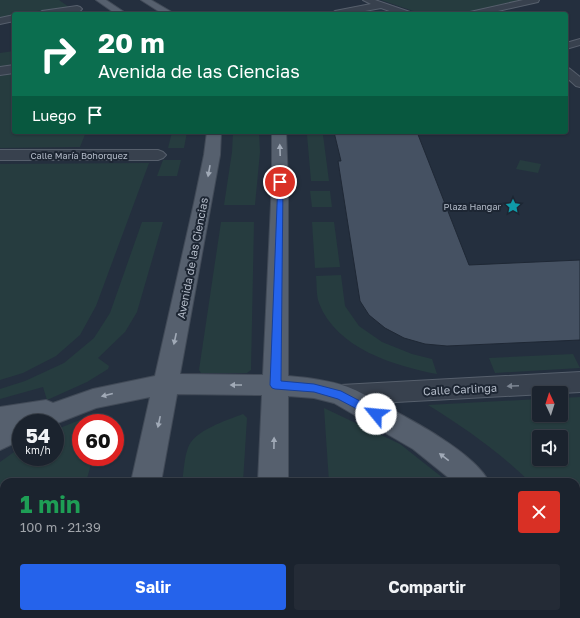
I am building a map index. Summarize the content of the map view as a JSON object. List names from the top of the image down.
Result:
{
  "streets": {
    "main road": ["Avenida de las Ciencias"],
    "street": ["Calle María Bohorquez", "Calle Carlinga"]
  },
  "one_way": ["Calle Carlinga"],
  "places": {
    "place": ["Plaza Hangar"]
  },
  "north": "top",
  "page": {
    "turn": ["20 m", "Avenida de las Ciencias"],
    "then": "Luego",
    "speed": "54 km/h",
    "limit": "60",
    "heading": ["1 min", "100 m · 21:39"],
    "buttons": ["Salir", "Compartir"]
  }
}
